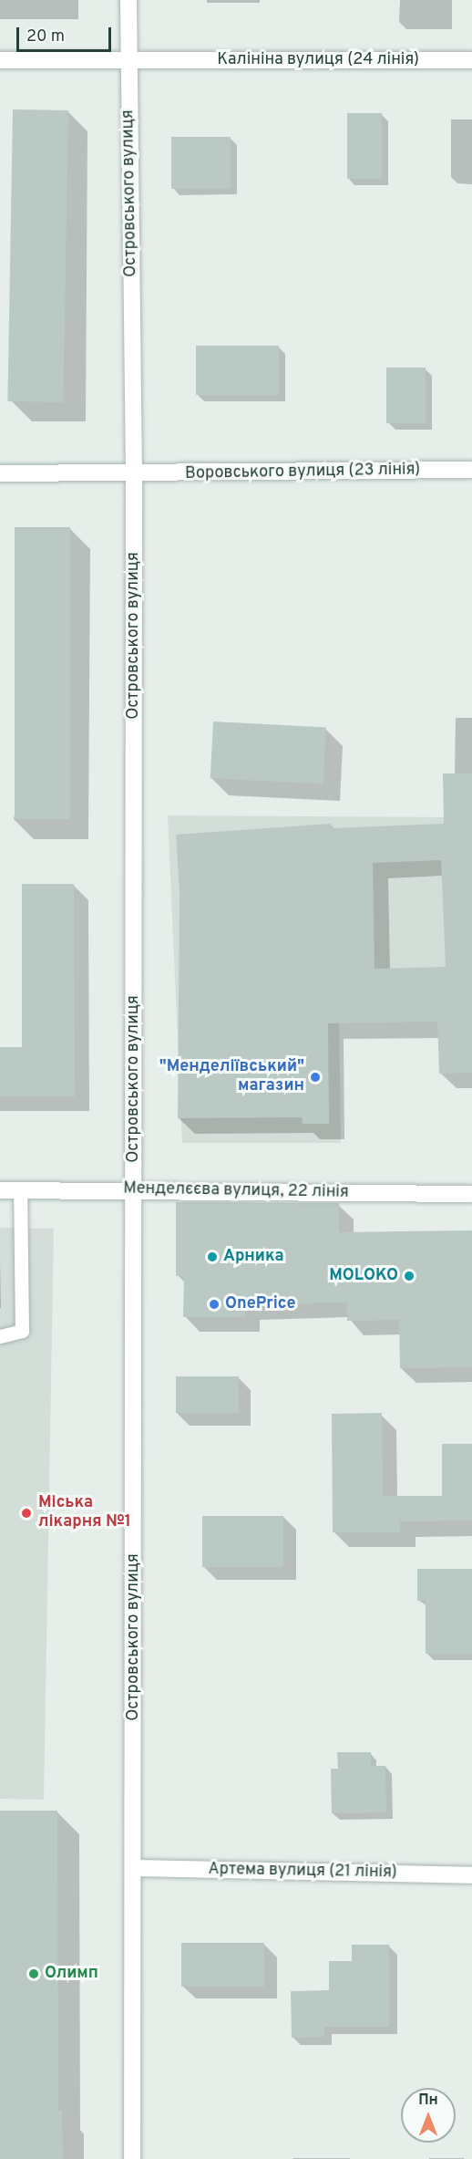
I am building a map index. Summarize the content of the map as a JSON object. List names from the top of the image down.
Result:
{
  "streets": {
    "street": [
      "Калініна вулиця (24 лiнiя)",
      "Островського вулиця",
      "Воровського вулиця (23 лiнiя)",
      "Менделєєва вулиця, 22 лінія",
      "Артема вулиця (21 лiнiя)"
    ]
  },
  "crossings": [
    ["Калініна вулиця (24 лiнiя)", "Островського вулиця"],
    ["Островського вулиця", "Воровського вулиця (23 лiнiя)"],
    ["Островського вулиця", "Менделєєва вулиця, 22 лінія"],
    ["Островського вулиця", "Артема вулиця (21 лiнiя)"]
  ],
  "places": [
    "\"Менделіївський\" магазин",
    "Арника",
    "MOLOKO",
    "OnePrice",
    "Міська лікарня №1",
    "Олимп"
  ],
  "scale_bar": "20 m",
  "north": "top"
}
